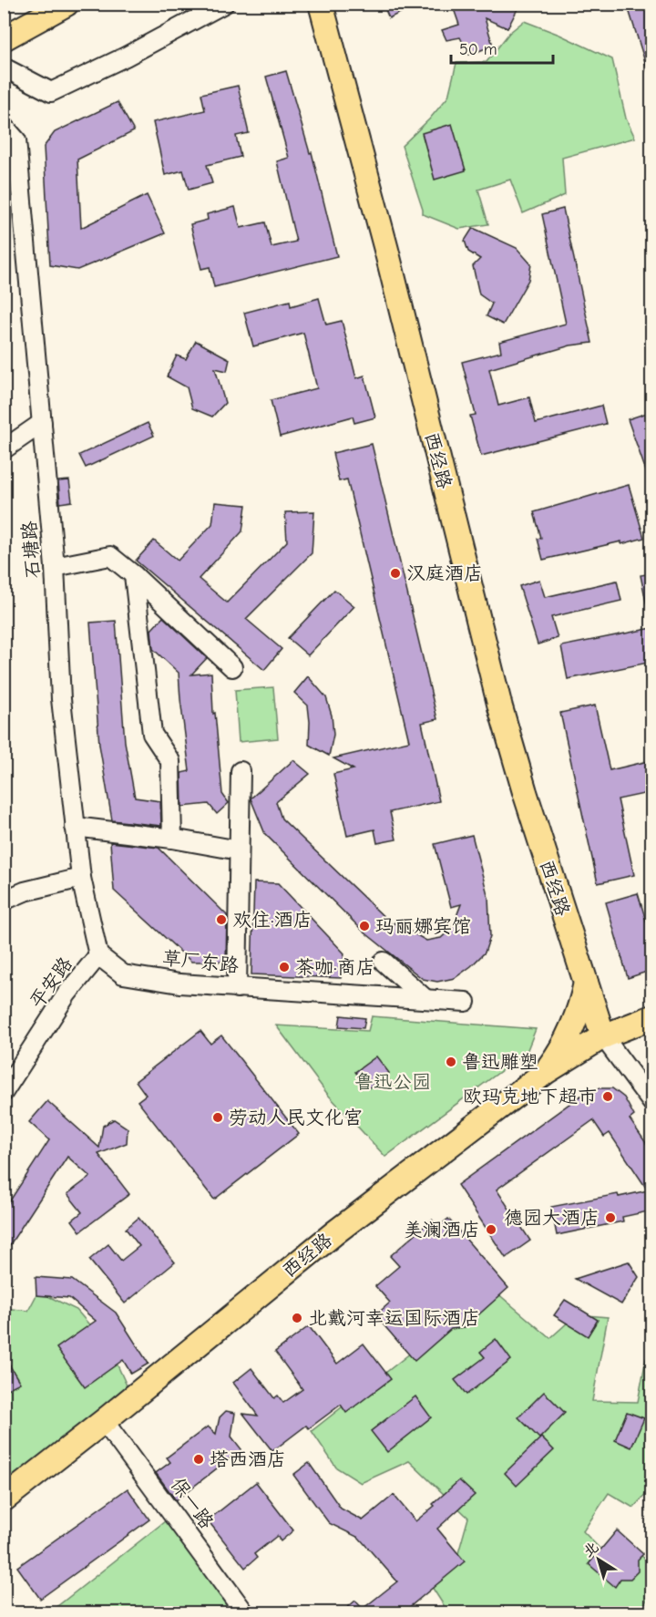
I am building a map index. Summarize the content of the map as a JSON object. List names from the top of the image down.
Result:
{
  "streets": {
    "main road": ["西经路"],
    "street": [
      "石塘路",
      "草厂东路",
      "平安路",
      "保一路"
    ]
  },
  "crossings": [
    ["西经路", "保一路"],
    ["草厂东路", "平安路"]
  ],
  "parks": ["鲁迅公园"],
  "places": [
    "汉庭酒店",
    "欢住·酒店",
    "玛丽娜宾馆",
    "茶咖·商店",
    "鲁迅雕塑",
    "欧玛克地下超市",
    "劳动人民文化宫",
    "德园大酒店",
    "美澜酒店",
    "北戴河幸运国际酒店",
    "塔西酒店"
  ],
  "scale_bar": "50 m",
  "north": "top left"
}
